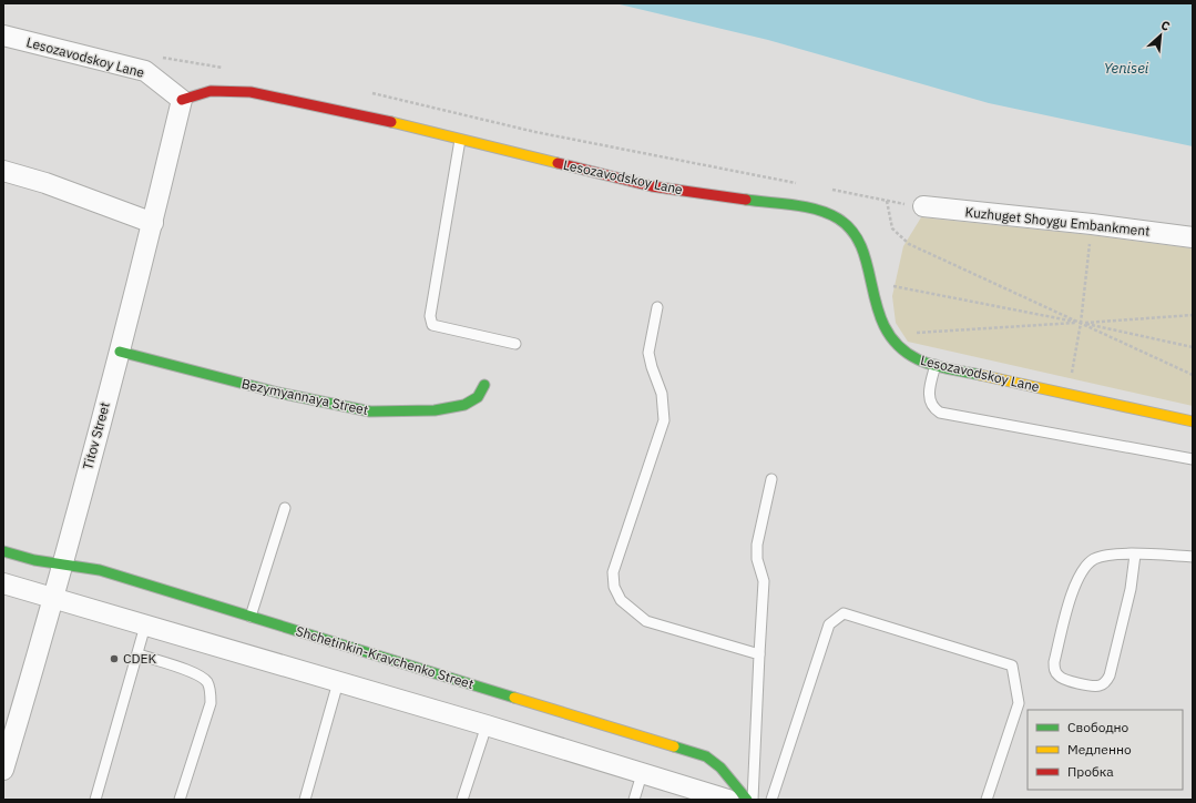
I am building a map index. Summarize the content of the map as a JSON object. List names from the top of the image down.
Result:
{
  "streets": {
    "street": [
      "Lesozavodskoy Lane",
      "Kuzhuget Shoygu Embankment",
      "Bezymyannaya Street",
      "Titov Street",
      "Shchetinkin-Kravchenko Street"
    ]
  },
  "crossings": [
    ["Lesozavodskoy Lane", "Titov Street"],
    ["Bezymyannaya Street", "Titov Street"],
    ["Titov Street", "Shchetinkin-Kravchenko Street"]
  ],
  "water": ["Yenisei"],
  "places": ["CDEK"],
  "legend": ["Свободно", "Медленно", "Пробка"],
  "north": "top right"
}
